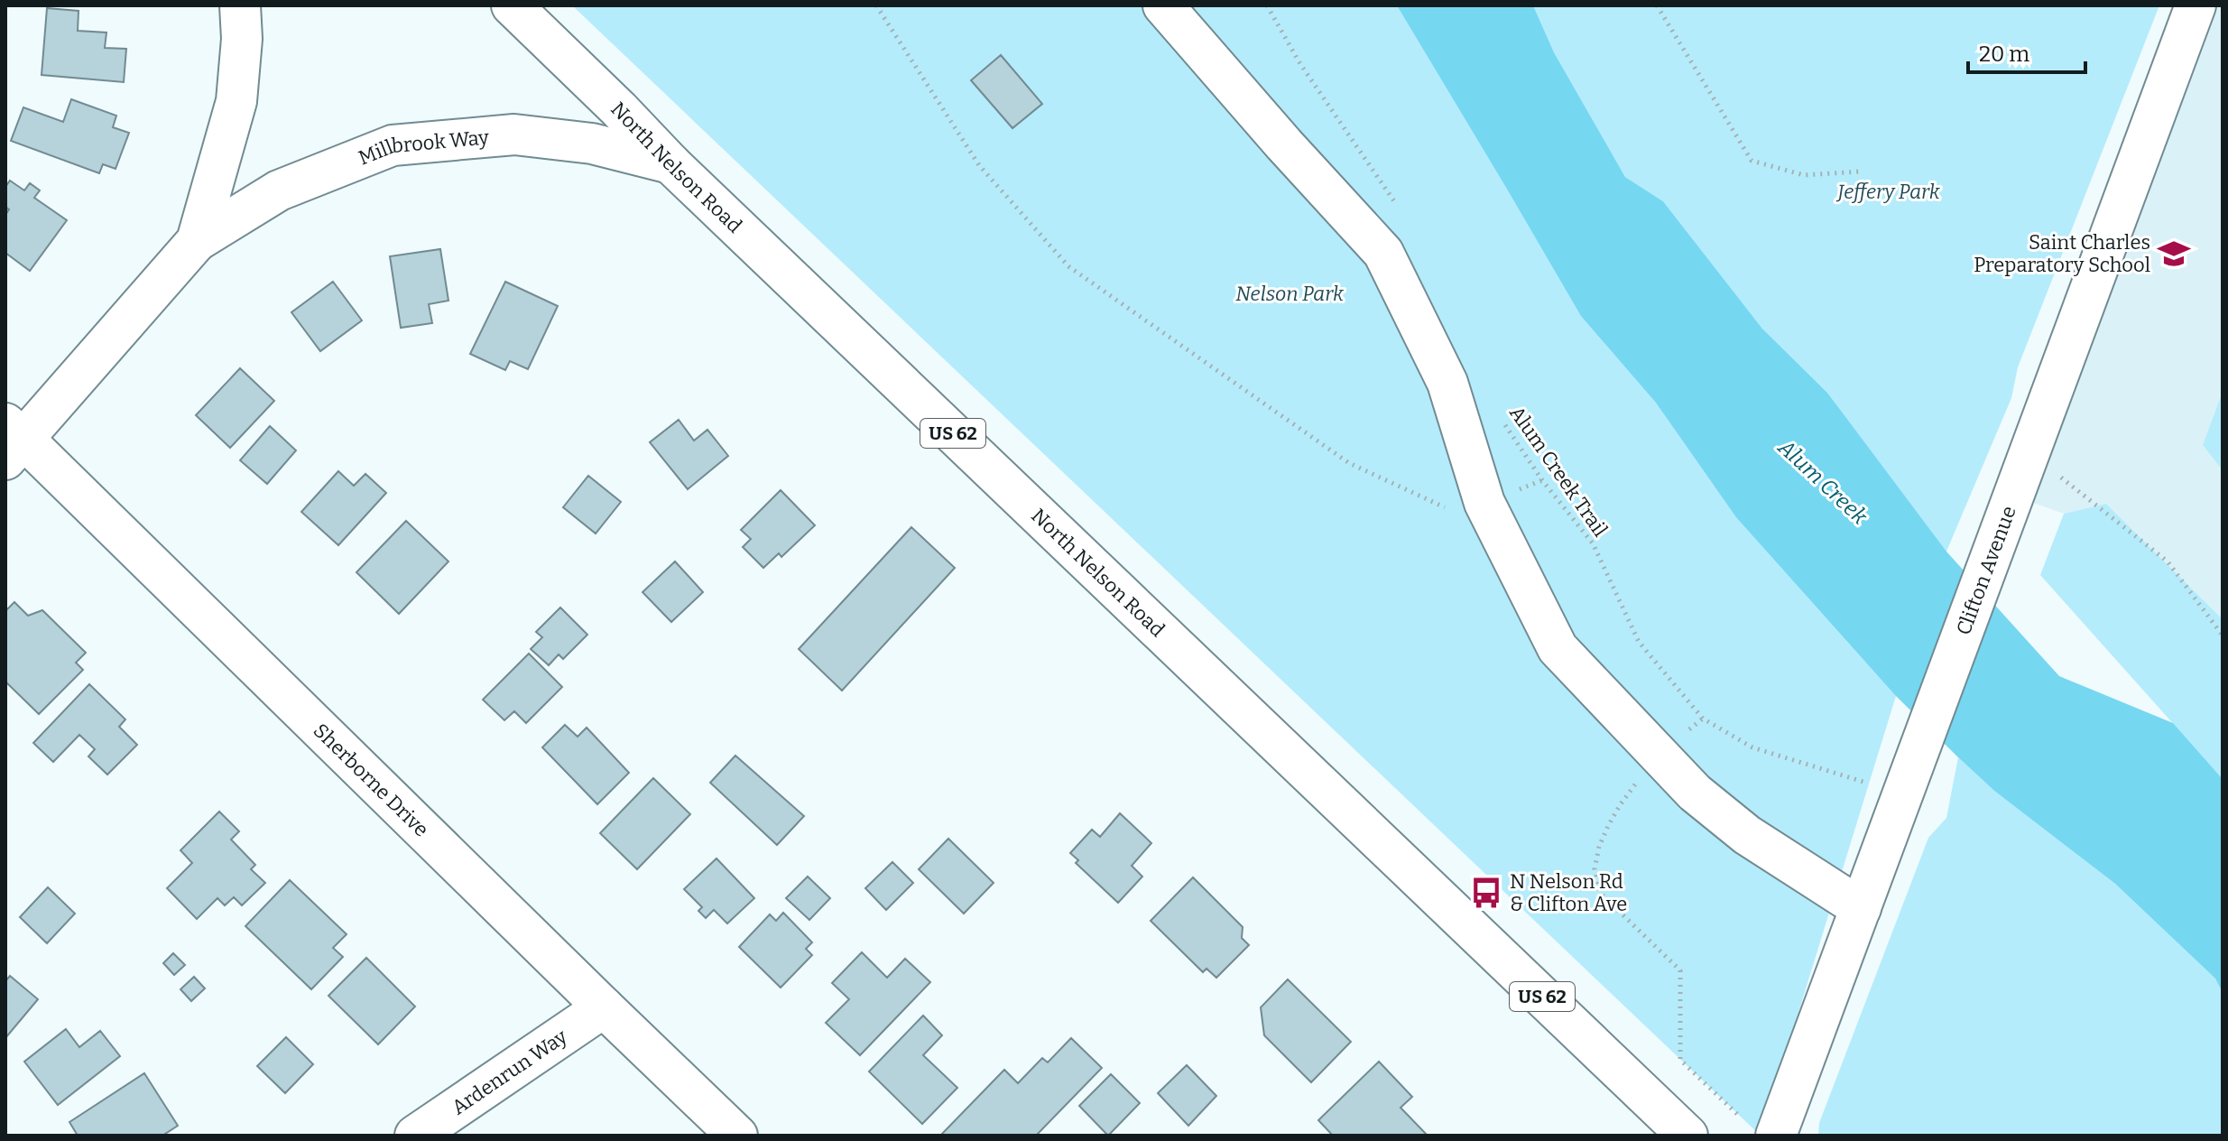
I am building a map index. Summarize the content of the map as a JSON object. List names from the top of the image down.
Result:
{
  "streets": {
    "street": [
      "Millbrook Way",
      "North Nelson Road",
      "US 62",
      "Clifton Avenue",
      "Sherborne Drive",
      "Ardenrun Way"
    ],
    "path": ["Alum Creek Trail"]
  },
  "crossings": [
    ["Millbrook Way", "North Nelson Road"],
    ["Millbrook Way", "Sherborne Drive"],
    ["Alum Creek Trail", "Clifton Avenue"],
    ["Sherborne Drive", "Ardenrun Way"]
  ],
  "water": ["Alum Creek"],
  "parks": ["Jeffery Park", "Nelson Park"],
  "places": {
    "school or university": ["Saint Charles Preparatory School"],
    "bus stop": ["N Nelson Rd & Clifton Ave"]
  },
  "scale_bar": "20 m"
}
